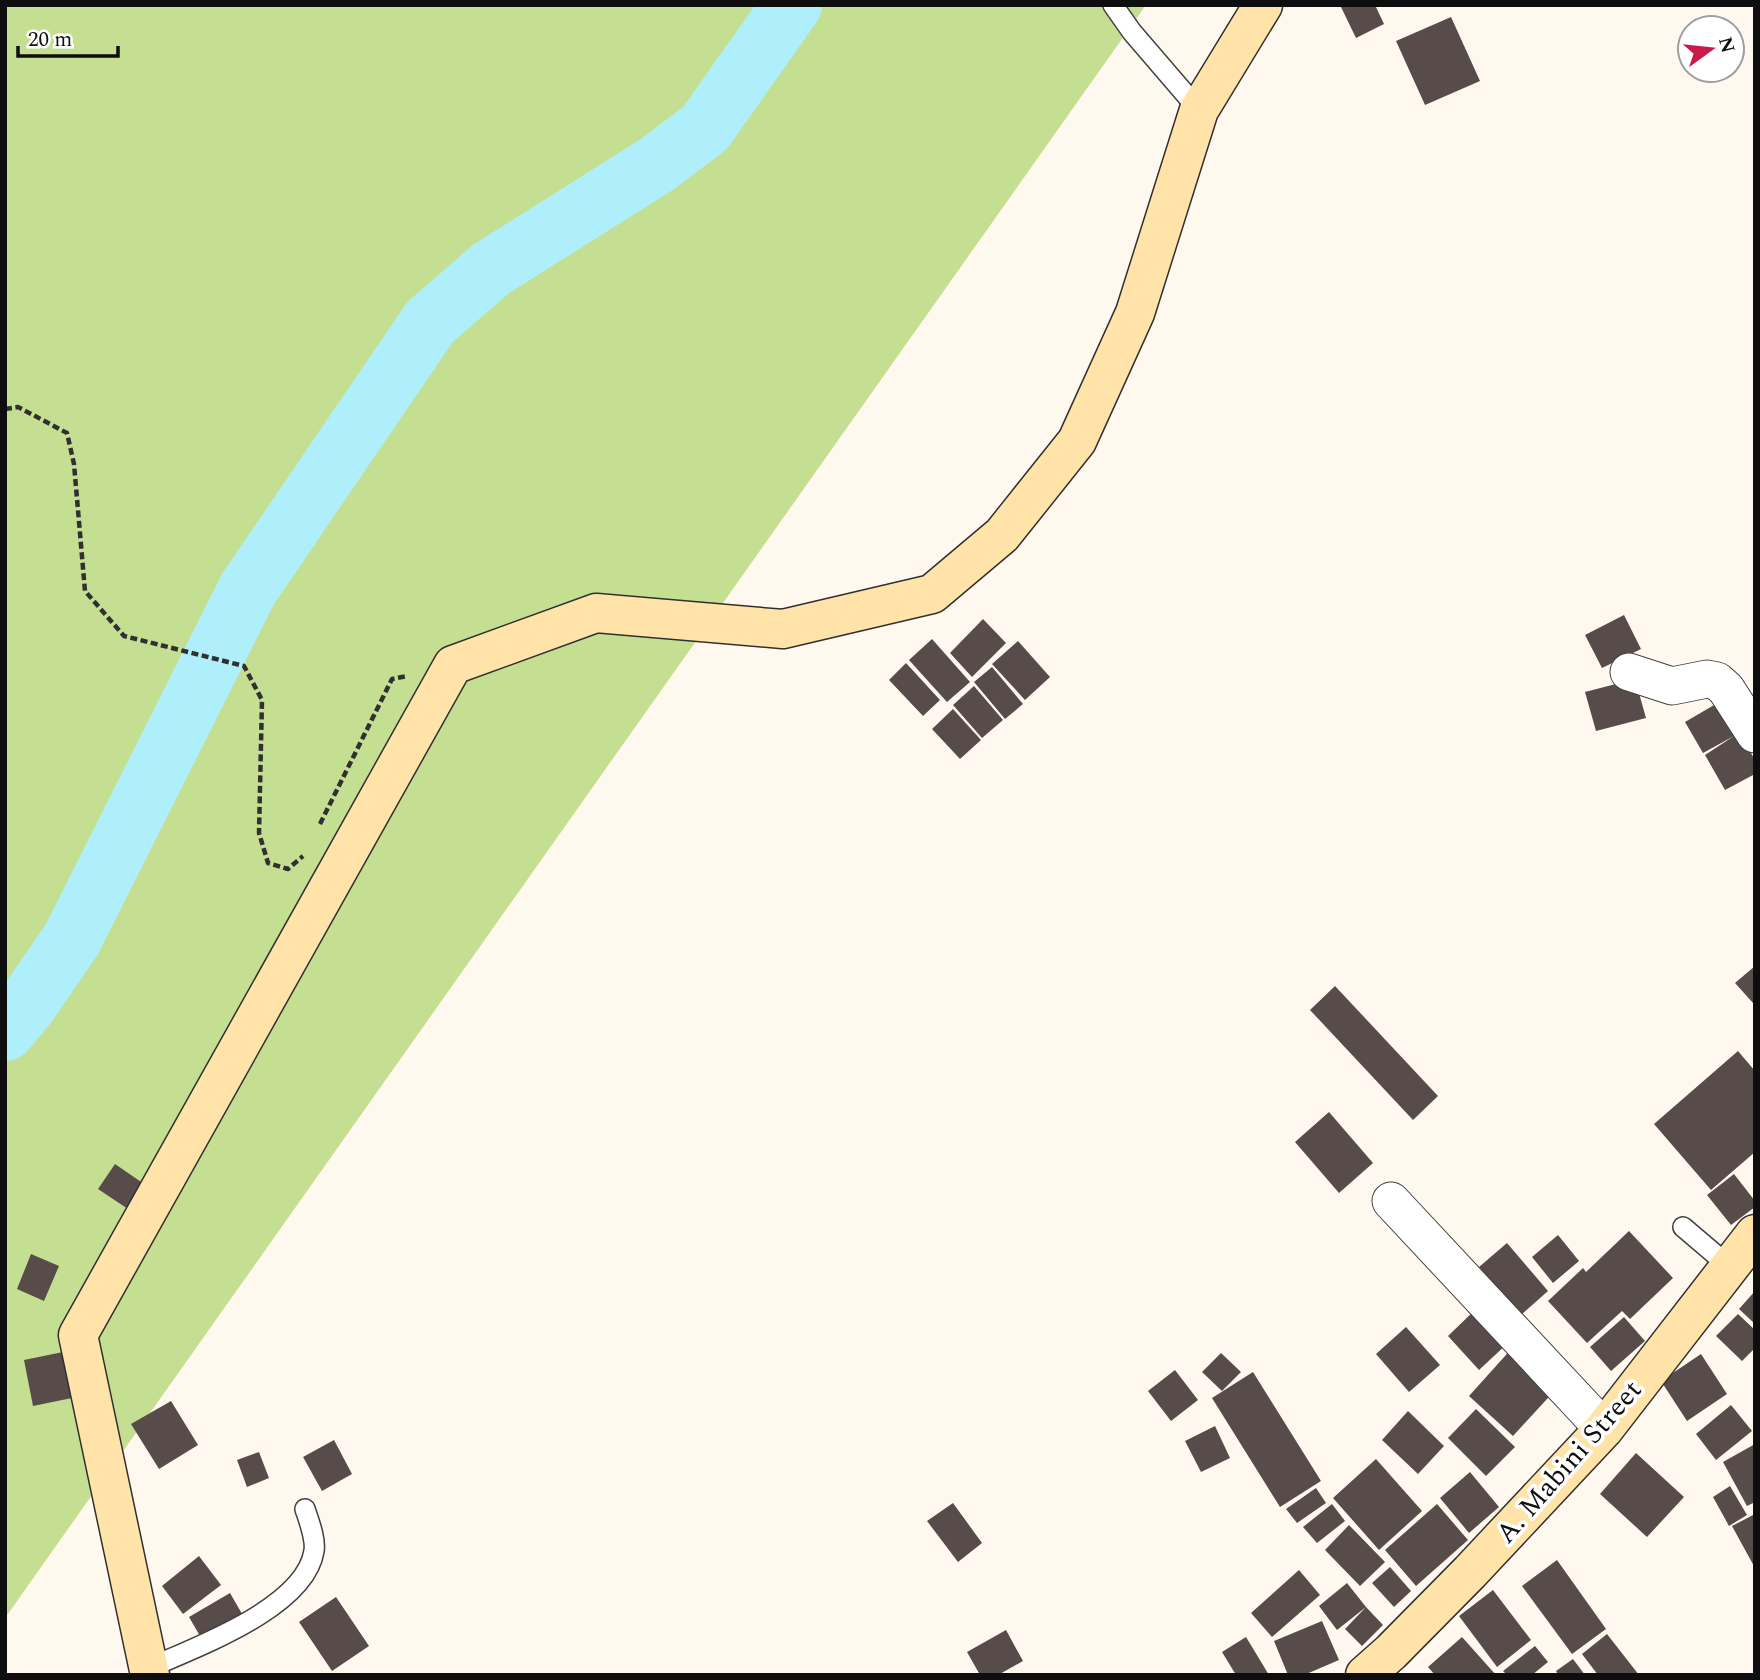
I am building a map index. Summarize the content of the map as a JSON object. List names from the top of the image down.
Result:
{
  "streets": {
    "street": ["A. Mabini Street"]
  },
  "scale_bar": "20 m",
  "north": "right"
}
